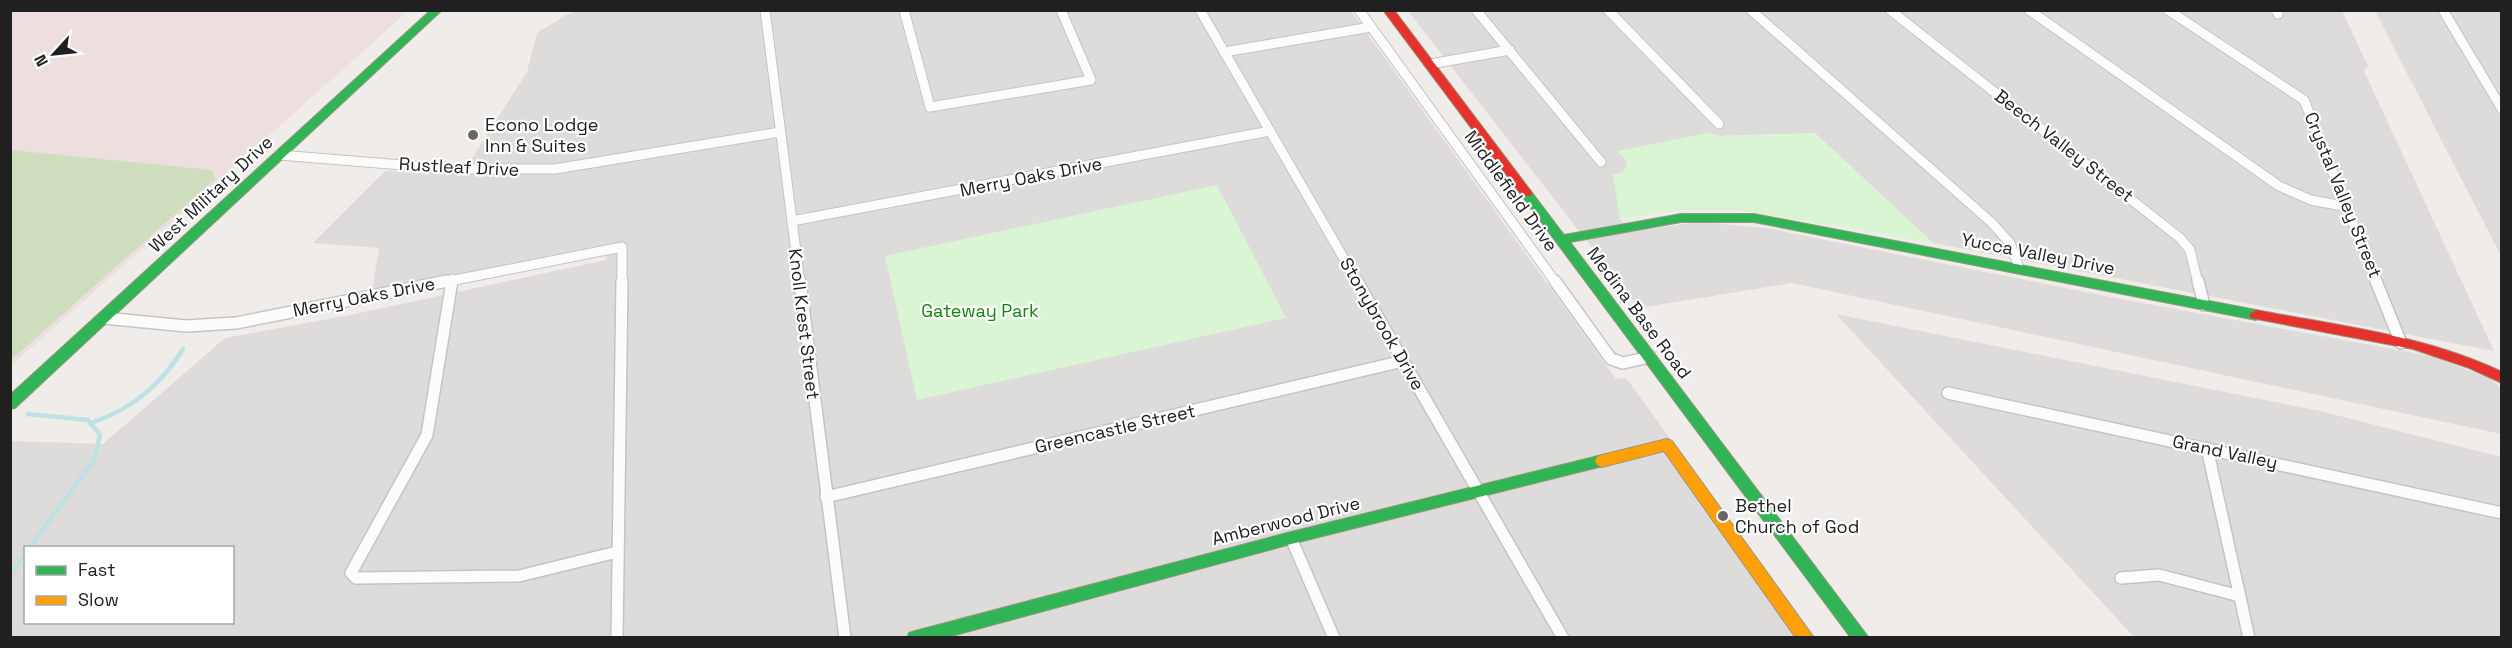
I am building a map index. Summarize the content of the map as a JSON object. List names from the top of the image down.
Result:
{
  "streets": {
    "street": [
      "Beech Valley Street",
      "Rustleaf Drive",
      "Merry Oaks Drive",
      "Middlefield Drive",
      "West Military Drive",
      "Crystal Valley Street",
      "Yucca Valley Drive",
      "Medina Base Road",
      "Knoll Krest Street",
      "Stonybrook Drive",
      "Greencastle Street",
      "Grand Valley",
      "Amberwood Drive"
    ]
  },
  "crossings": [
    ["Beech Valley Street", "Yucca Valley Drive"],
    ["Rustleaf Drive", "West Military Drive"],
    ["Rustleaf Drive", "Knoll Krest Street"],
    ["Merry Oaks Drive", "West Military Drive"],
    ["Merry Oaks Drive", "Knoll Krest Street"],
    ["Merry Oaks Drive", "Stonybrook Drive"],
    ["Middlefield Drive", "Medina Base Road"],
    ["Crystal Valley Street", "Yucca Valley Drive"],
    ["Yucca Valley Drive", "Medina Base Road"],
    ["Knoll Krest Street", "Greencastle Street"],
    ["Stonybrook Drive", "Greencastle Street"],
    ["Stonybrook Drive", "Amberwood Drive"]
  ],
  "parks": ["Gateway Park"],
  "places": ["Econo Lodge Inn & Suites", "Bethel Church of God"],
  "legend": ["Fast", "Slow"],
  "north": "bottom left"
}
